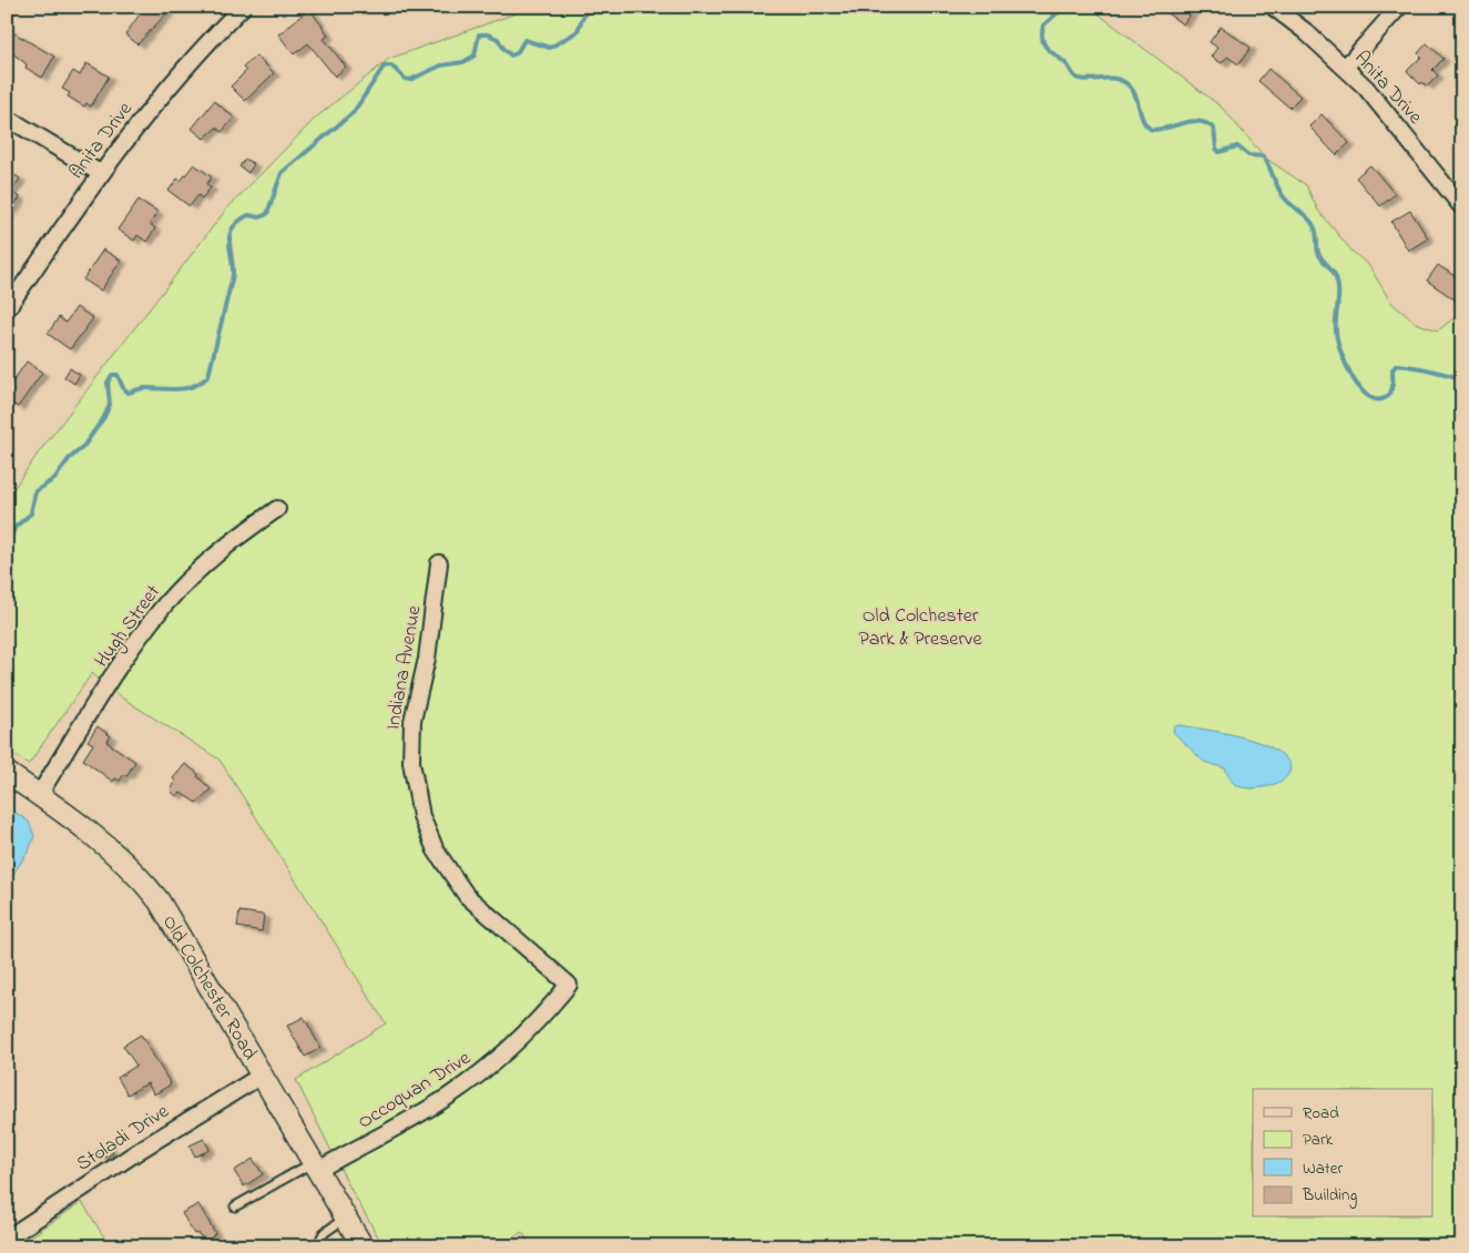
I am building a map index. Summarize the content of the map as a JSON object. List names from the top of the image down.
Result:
{
  "streets": {
    "street": [
      "Anita Drive",
      "Hugh Street",
      "Indiana Avenue",
      "Old Colchester Road",
      "Occoquan Drive",
      "Stoladi Drive"
    ]
  },
  "crossings": [
    ["Hugh Street", "Old Colchester Road"],
    ["Indiana Avenue", "Occoquan Drive"],
    ["Old Colchester Road", "Occoquan Drive"],
    ["Old Colchester Road", "Stoladi Drive"]
  ],
  "parks": ["Old Colchester Park & Preserve"],
  "legend": [
    "Road",
    "Park",
    "Water",
    "Building"
  ]
}
